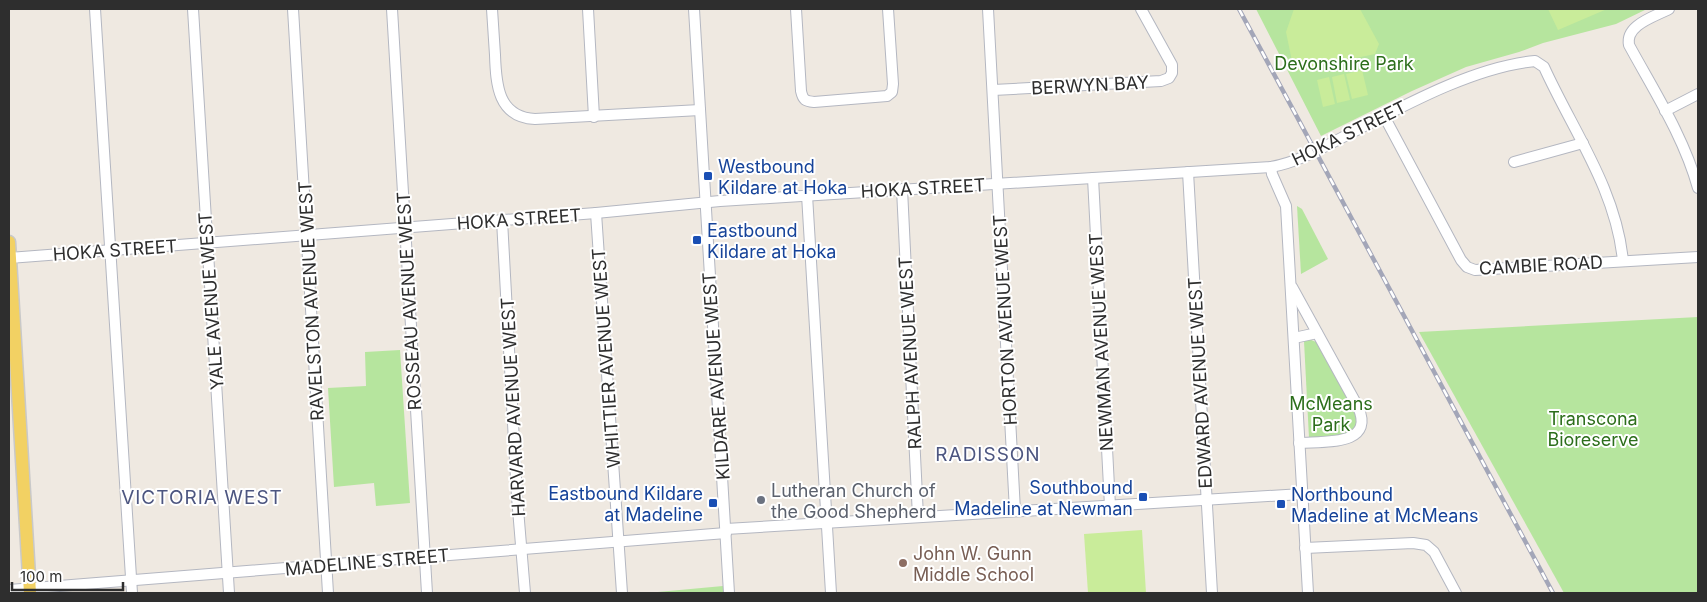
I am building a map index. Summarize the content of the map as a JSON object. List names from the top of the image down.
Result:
{
  "streets": {
    "street": [
      "BERWYN BAY",
      "HOKA STREET",
      "CAMBIE ROAD",
      "YALE AVENUE WEST",
      "RAVELSTON AVENUE WEST",
      "ROSSEAU AVENUE WEST",
      "HORTON AVENUE WEST",
      "NEWMAN AVENUE WEST",
      "RALPH AVENUE WEST",
      "WHITTIER AVENUE WEST",
      "KILDARE AVENUE WEST",
      "EDWARD AVENUE WEST",
      "HARVARD AVENUE WEST",
      "MADELINE STREET"
    ]
  },
  "crossings": [
    ["BERWYN BAY", "HORTON AVENUE WEST"],
    ["HOKA STREET", "CAMBIE ROAD"],
    ["HOKA STREET", "YALE AVENUE WEST"],
    ["HOKA STREET", "RAVELSTON AVENUE WEST"],
    ["HOKA STREET", "ROSSEAU AVENUE WEST"],
    ["HOKA STREET", "HORTON AVENUE WEST"],
    ["HOKA STREET", "NEWMAN AVENUE WEST"],
    ["HOKA STREET", "RALPH AVENUE WEST"],
    ["HOKA STREET", "WHITTIER AVENUE WEST"],
    ["HOKA STREET", "KILDARE AVENUE WEST"],
    ["HOKA STREET", "EDWARD AVENUE WEST"],
    ["HOKA STREET", "HARVARD AVENUE WEST"],
    ["YALE AVENUE WEST", "MADELINE STREET"],
    ["RAVELSTON AVENUE WEST", "MADELINE STREET"],
    ["ROSSEAU AVENUE WEST", "MADELINE STREET"],
    ["HORTON AVENUE WEST", "MADELINE STREET"],
    ["NEWMAN AVENUE WEST", "MADELINE STREET"],
    ["RALPH AVENUE WEST", "MADELINE STREET"],
    ["WHITTIER AVENUE WEST", "MADELINE STREET"],
    ["KILDARE AVENUE WEST", "MADELINE STREET"],
    ["EDWARD AVENUE WEST", "MADELINE STREET"],
    ["HARVARD AVENUE WEST", "MADELINE STREET"]
  ],
  "districts": ["RADISSON", "VICTORIA WEST"],
  "parks": ["Devonshire Park", "McMeans Park", "Transcona Bioreserve"],
  "places": {
    "transit": [
      "Westbound Kildare at Hoka",
      "Eastbound Kildare at Hoka",
      "Southbound Madeline at Newman",
      "Eastbound Kildare at Madeline",
      "Northbound Madeline at McMeans"
    ],
    "other": ["Lutheran Church of the Good Shepherd", "John W. Gunn Middle School"]
  },
  "scale_bar": "100 m"
}
